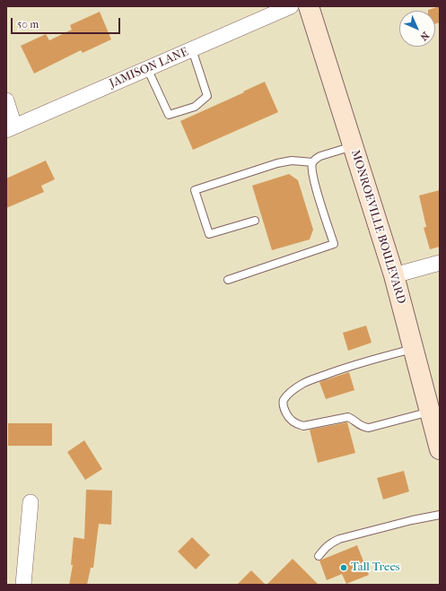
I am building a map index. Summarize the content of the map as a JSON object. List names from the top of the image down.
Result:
{
  "streets": {
    "main road": ["MONROEVILLE BOULEVARD"],
    "street": ["JAMISON LANE"]
  },
  "places": ["Tall Trees"],
  "scale_bar": "50 m",
  "north": "bottom right"
}
